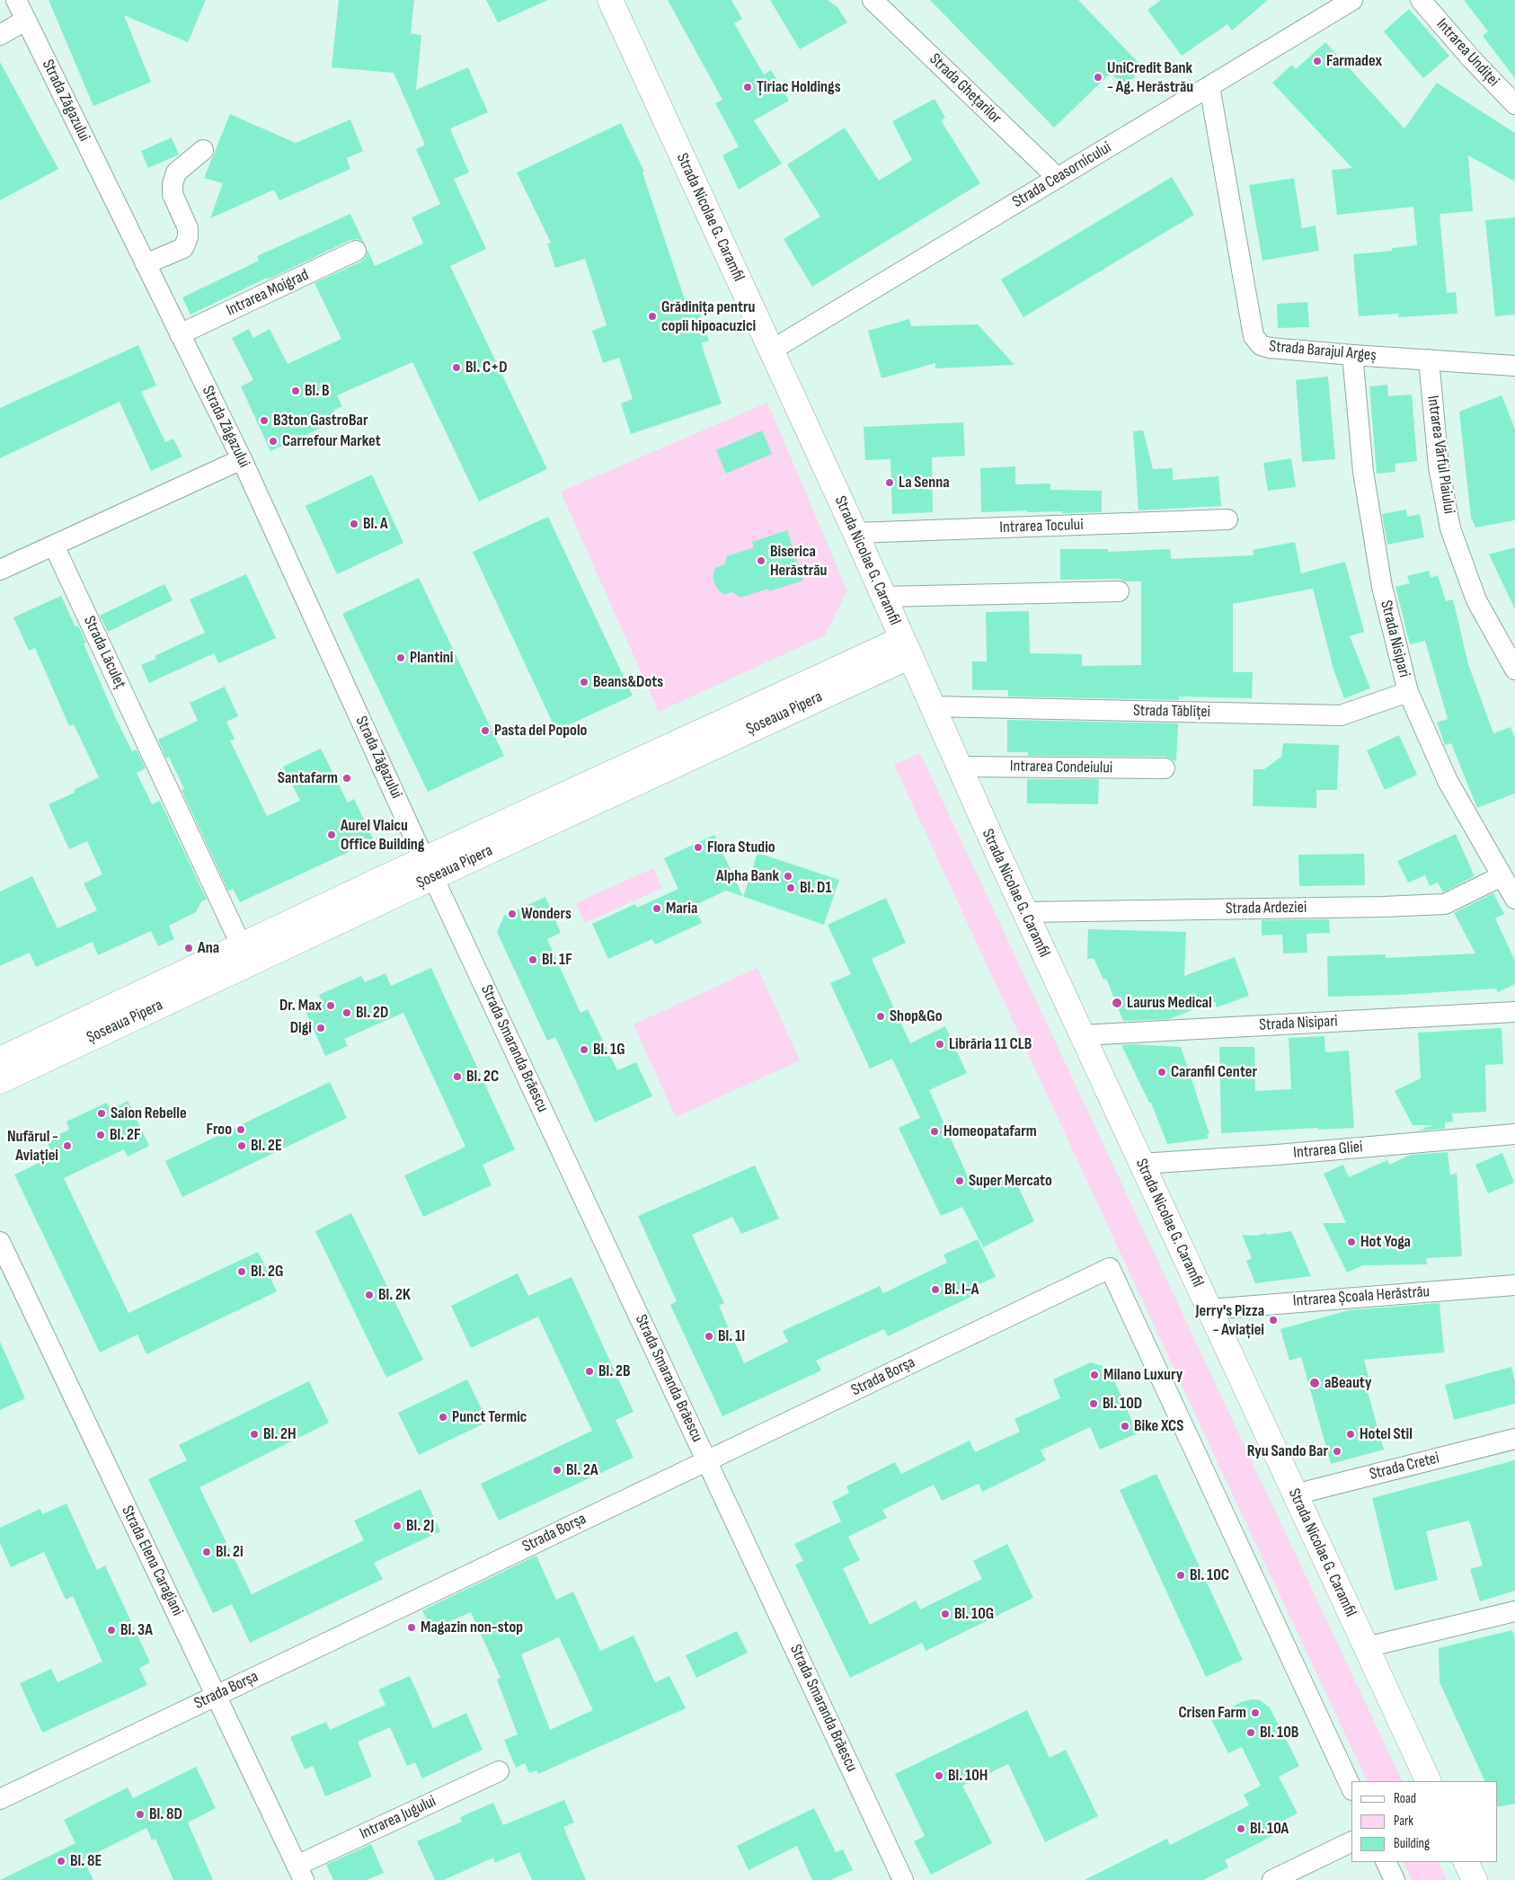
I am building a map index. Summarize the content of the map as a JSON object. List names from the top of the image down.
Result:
{
  "streets": {
    "main road": ["Strada Nicolae G. Caramfil", "Șoseaua Pipera"],
    "street": [
      "Intrarea Undiței",
      "Strada Ghețarilor",
      "Strada Zăgazului",
      "Strada Ceasornicului",
      "Intrarea Moigrad",
      "Strada Barajul Argeș",
      "Intrarea Vârful Plaiului",
      "Intrarea Tocului",
      "Strada Nisipari",
      "Strada Lăculeț",
      "Strada Tăbliței",
      "Intrarea Condeiului",
      "Strada Ardeziei",
      "Strada Smaranda Brăescu",
      "Intrarea Gliei",
      "Intrarea Școala Herăstrău",
      "Strada Borșa",
      "Strada Cretei",
      "Strada Elena Caragiani",
      "Intrarea Jugului"
    ]
  },
  "crossings": [
    ["Strada Ghețarilor", "Strada Ceasornicului"],
    ["Strada Zăgazului", "Intrarea Moigrad"],
    ["Strada Zăgazului", "Șoseaua Pipera"],
    ["Strada Zăgazului", "Strada Smaranda Brăescu"],
    ["Strada Ceasornicului", "Strada Nicolae G. Caramfil"],
    ["Strada Ceasornicului", "Strada Barajul Argeș"],
    ["Strada Nicolae G. Caramfil", "Intrarea Tocului"],
    ["Strada Nicolae G. Caramfil", "Strada Nisipari"],
    ["Strada Nicolae G. Caramfil", "Strada Tăbliței"],
    ["Strada Nicolae G. Caramfil", "Șoseaua Pipera"],
    ["Strada Nicolae G. Caramfil", "Intrarea Condeiului"],
    ["Strada Nicolae G. Caramfil", "Strada Ardeziei"],
    ["Strada Nicolae G. Caramfil", "Intrarea Gliei"],
    ["Strada Nicolae G. Caramfil", "Intrarea Școala Herăstrău"],
    ["Strada Nicolae G. Caramfil", "Strada Cretei"],
    ["Strada Barajul Argeș", "Intrarea Vârful Plaiului"],
    ["Strada Barajul Argeș", "Strada Nisipari"],
    ["Strada Nisipari", "Strada Tăbliței"],
    ["Strada Nisipari", "Strada Ardeziei"],
    ["Strada Lăculeț", "Șoseaua Pipera"],
    ["Șoseaua Pipera", "Strada Smaranda Brăescu"],
    ["Strada Smaranda Brăescu", "Strada Borșa"],
    ["Strada Borșa", "Strada Elena Caragiani"],
    ["Strada Elena Caragiani", "Intrarea Jugului"]
  ],
  "places": [
    "Farmadex",
    "UniCredit Bank - Ag. Herăstrău",
    "Țiriac Holdings",
    "Grădinița pentru copii hipoacuzici",
    "Bl. C+D",
    "Bl. B",
    "B3ton GastroBar",
    "Carrefour Market",
    "La Senna",
    "Bl. A",
    "Biserica Herăstrău",
    "Plantini",
    "Beans&Dots",
    "Pasta del Popolo",
    "Santafarm",
    "Aurel Vlaicu Office Building",
    "Flora Studio",
    "Alpha Bank",
    "Bl. D1",
    "Maria",
    "Wonders",
    "Ana",
    "Bl. 1F",
    "Laurus Medical",
    "Dr. Max",
    "Bl. 2D",
    "Shop&Go",
    "Digi",
    "Librăria 11 CLB",
    "Bl. 1G",
    "Caranfil Center",
    "Bl. 2C",
    "Salon Rebelle",
    "Froo",
    "Homeopatafarm",
    "Bl. 2F",
    "Nufărul - Aviației",
    "Bl. 2E",
    "Super Mercato",
    "Hot Yoga",
    "Bl. 2G",
    "Bl. I-A",
    "Bl. 2K",
    "Jerry's Pizza - Aviației",
    "Bl. 1I",
    "Bl. 2B",
    "Milano Luxury",
    "aBeauty",
    "Bl. 10D",
    "Punct Termic",
    "Bike XCS",
    "Bl. 2H",
    "Hotel Stil",
    "Ryu Sando Bar",
    "Bl. 2A",
    "Bl. 2J",
    "Bl. 2i",
    "Bl. 10C",
    "Bl. 10G",
    "Magazin non-stop",
    "Bl. 3A",
    "Crisen Farm",
    "Bl. 10B",
    "Bl. 10H",
    "Bl. 8D",
    "Bl. 10A",
    "Bl. 8E"
  ],
  "legend": ["Road", "Park", "Building"]
}
